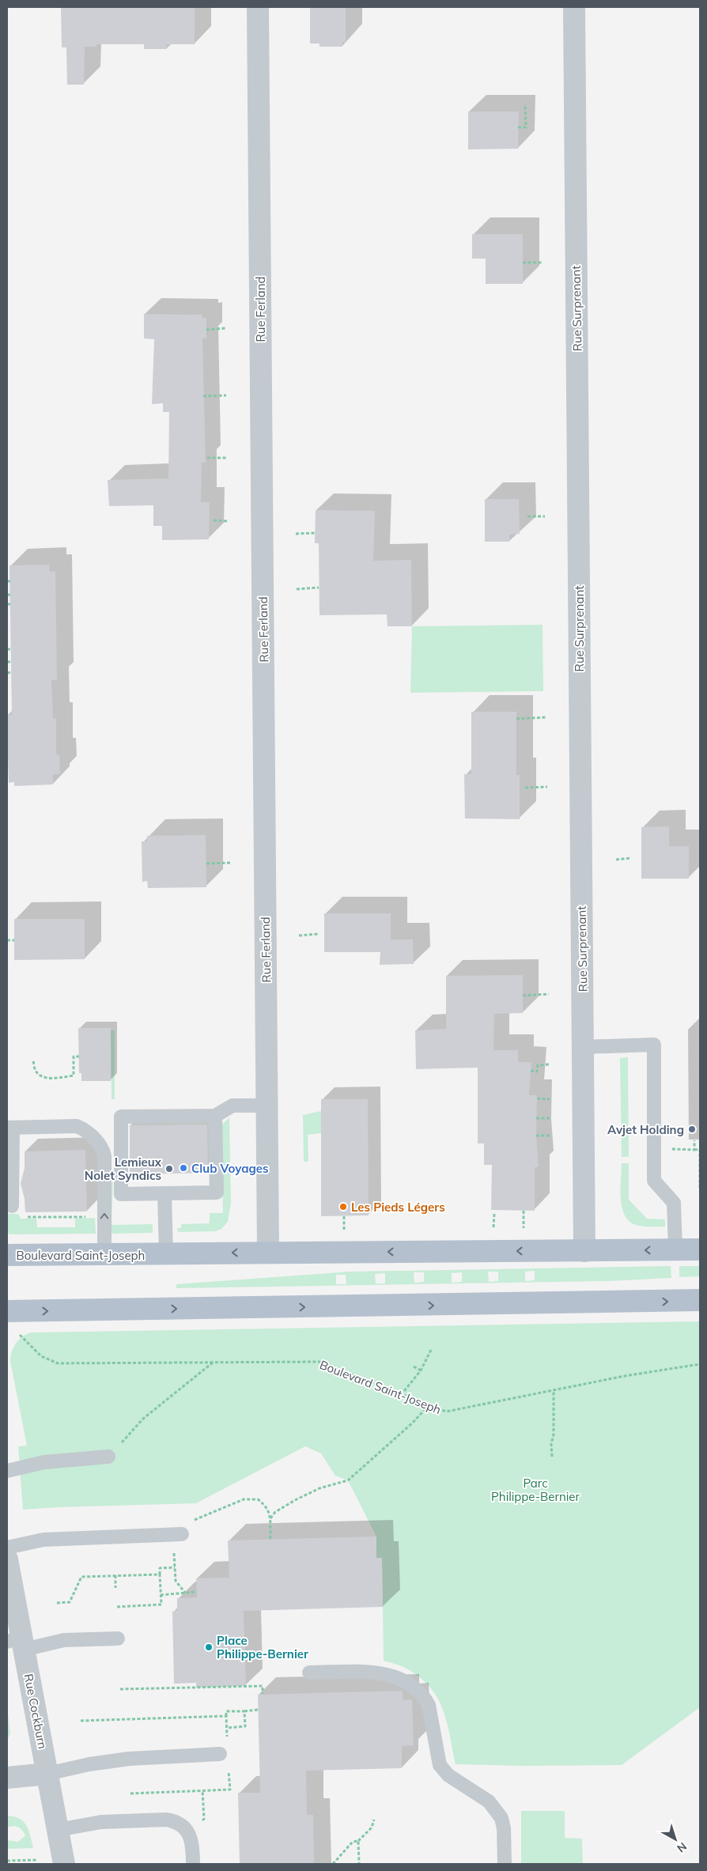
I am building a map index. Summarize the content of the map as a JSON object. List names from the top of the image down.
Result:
{
  "streets": {
    "main road": ["Boulevard Saint-Joseph"],
    "street": ["Rue Surprenant", "Rue Ferland", "Rue Cockburn"]
  },
  "crossings": [
    ["Rue Surprenant", "Boulevard Saint-Joseph"],
    ["Rue Ferland", "Boulevard Saint-Joseph"]
  ],
  "parks": ["Parc Philippe-Bernier"],
  "places": [
    "Avjet Holding",
    "Club Voyages",
    "Lemieux Nolet Syndics",
    "Les Pieds Légers",
    "Place Philippe-Bernier"
  ],
  "north": "bottom right"
}
